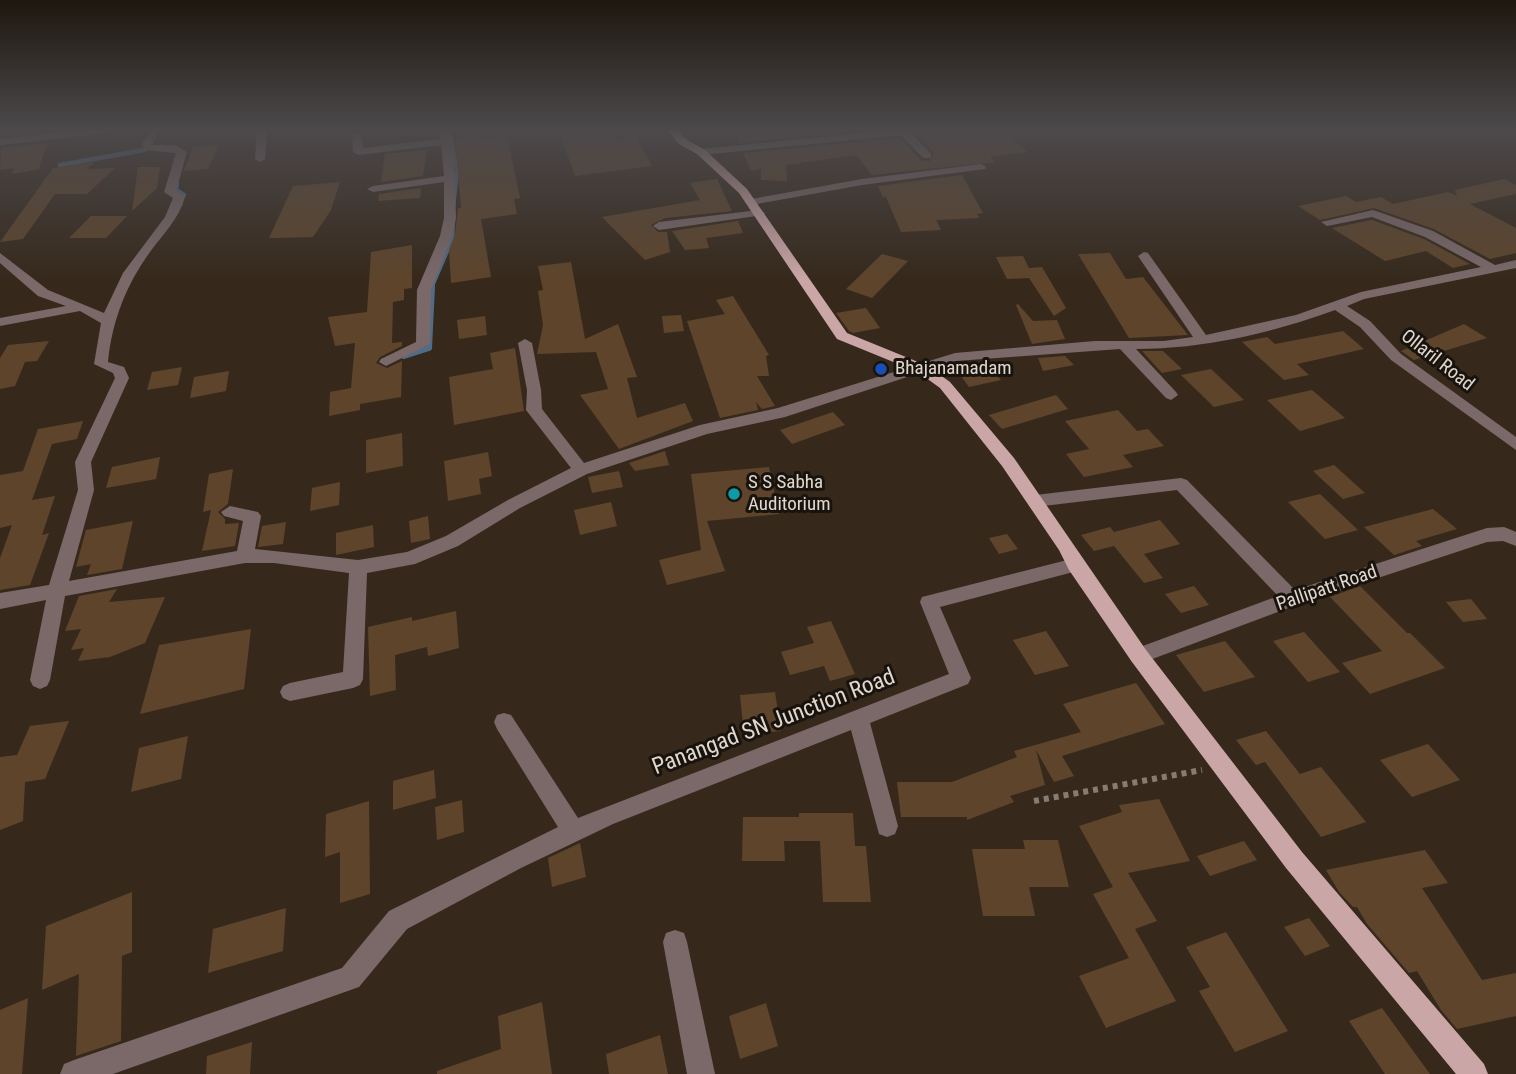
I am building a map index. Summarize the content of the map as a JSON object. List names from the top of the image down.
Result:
{
  "streets": {
    "street": ["Ollaril Road", "Pallipatt Road", "Panangad SN Junction Road"]
  },
  "places": ["Bhajanamadam", "S S Sabha Auditorium"]
}
